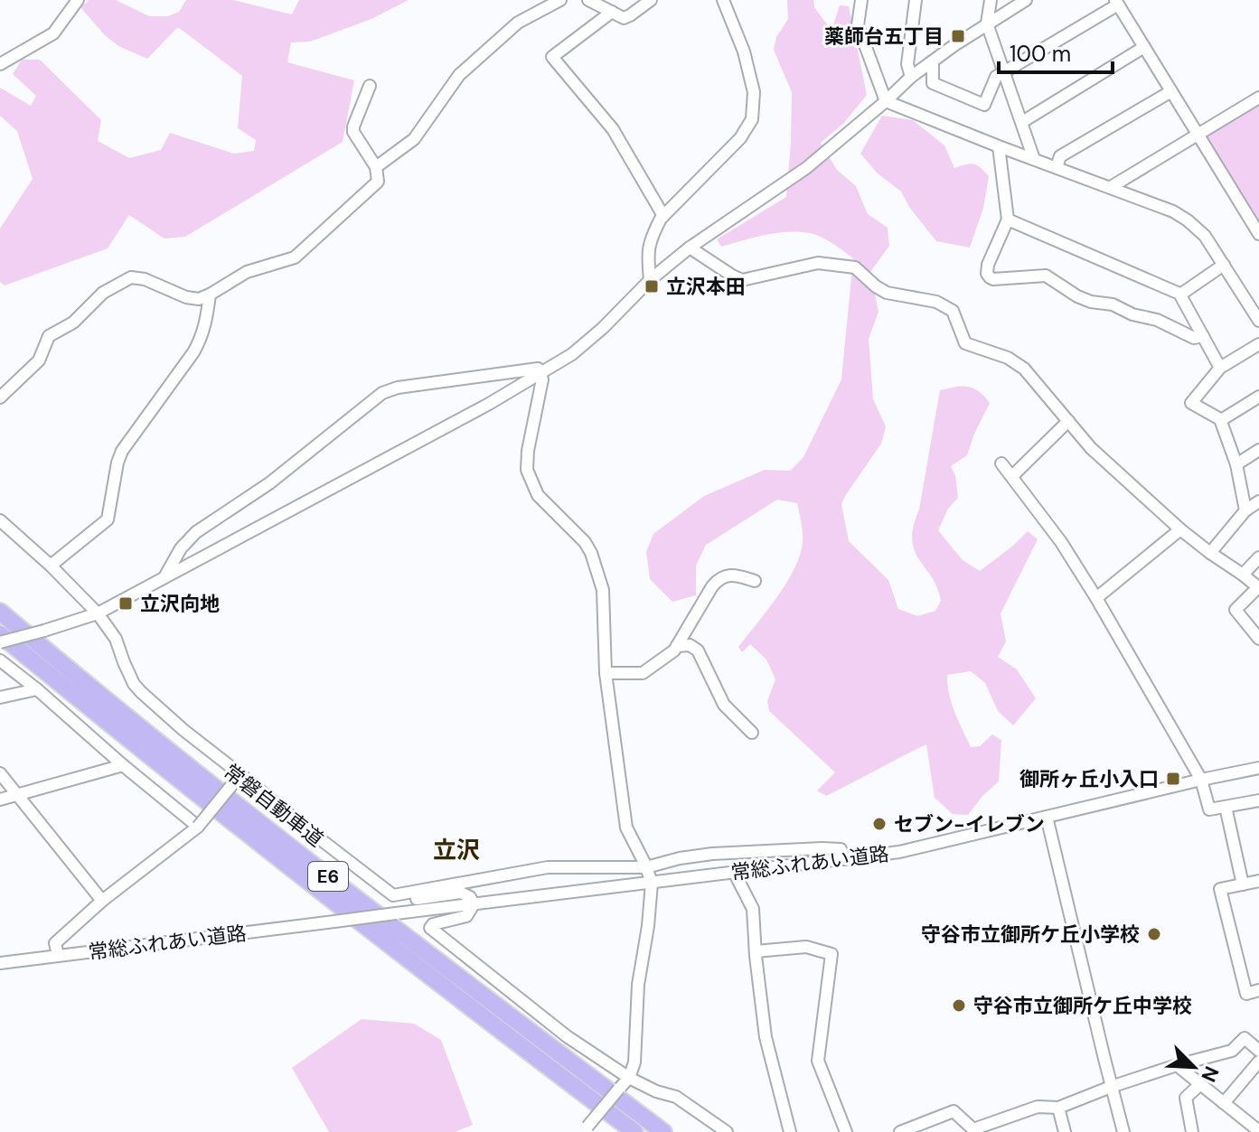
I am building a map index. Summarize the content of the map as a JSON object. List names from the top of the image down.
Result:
{
  "streets": {
    "highway": ["常磐自動車道", "E6"],
    "street": ["常総ふれあい道路"]
  },
  "districts": ["立沢"],
  "places": {
    "transit": [
      "薬師台五丁目",
      "立沢本田",
      "立沢向地",
      "御所ヶ丘小入口"
    ],
    "other": ["セブン-イレブン", "守谷市立御所ケ丘小学校", "守谷市立御所ケ丘中学校"]
  },
  "scale_bar": "100 m",
  "north": "bottom right"
}
